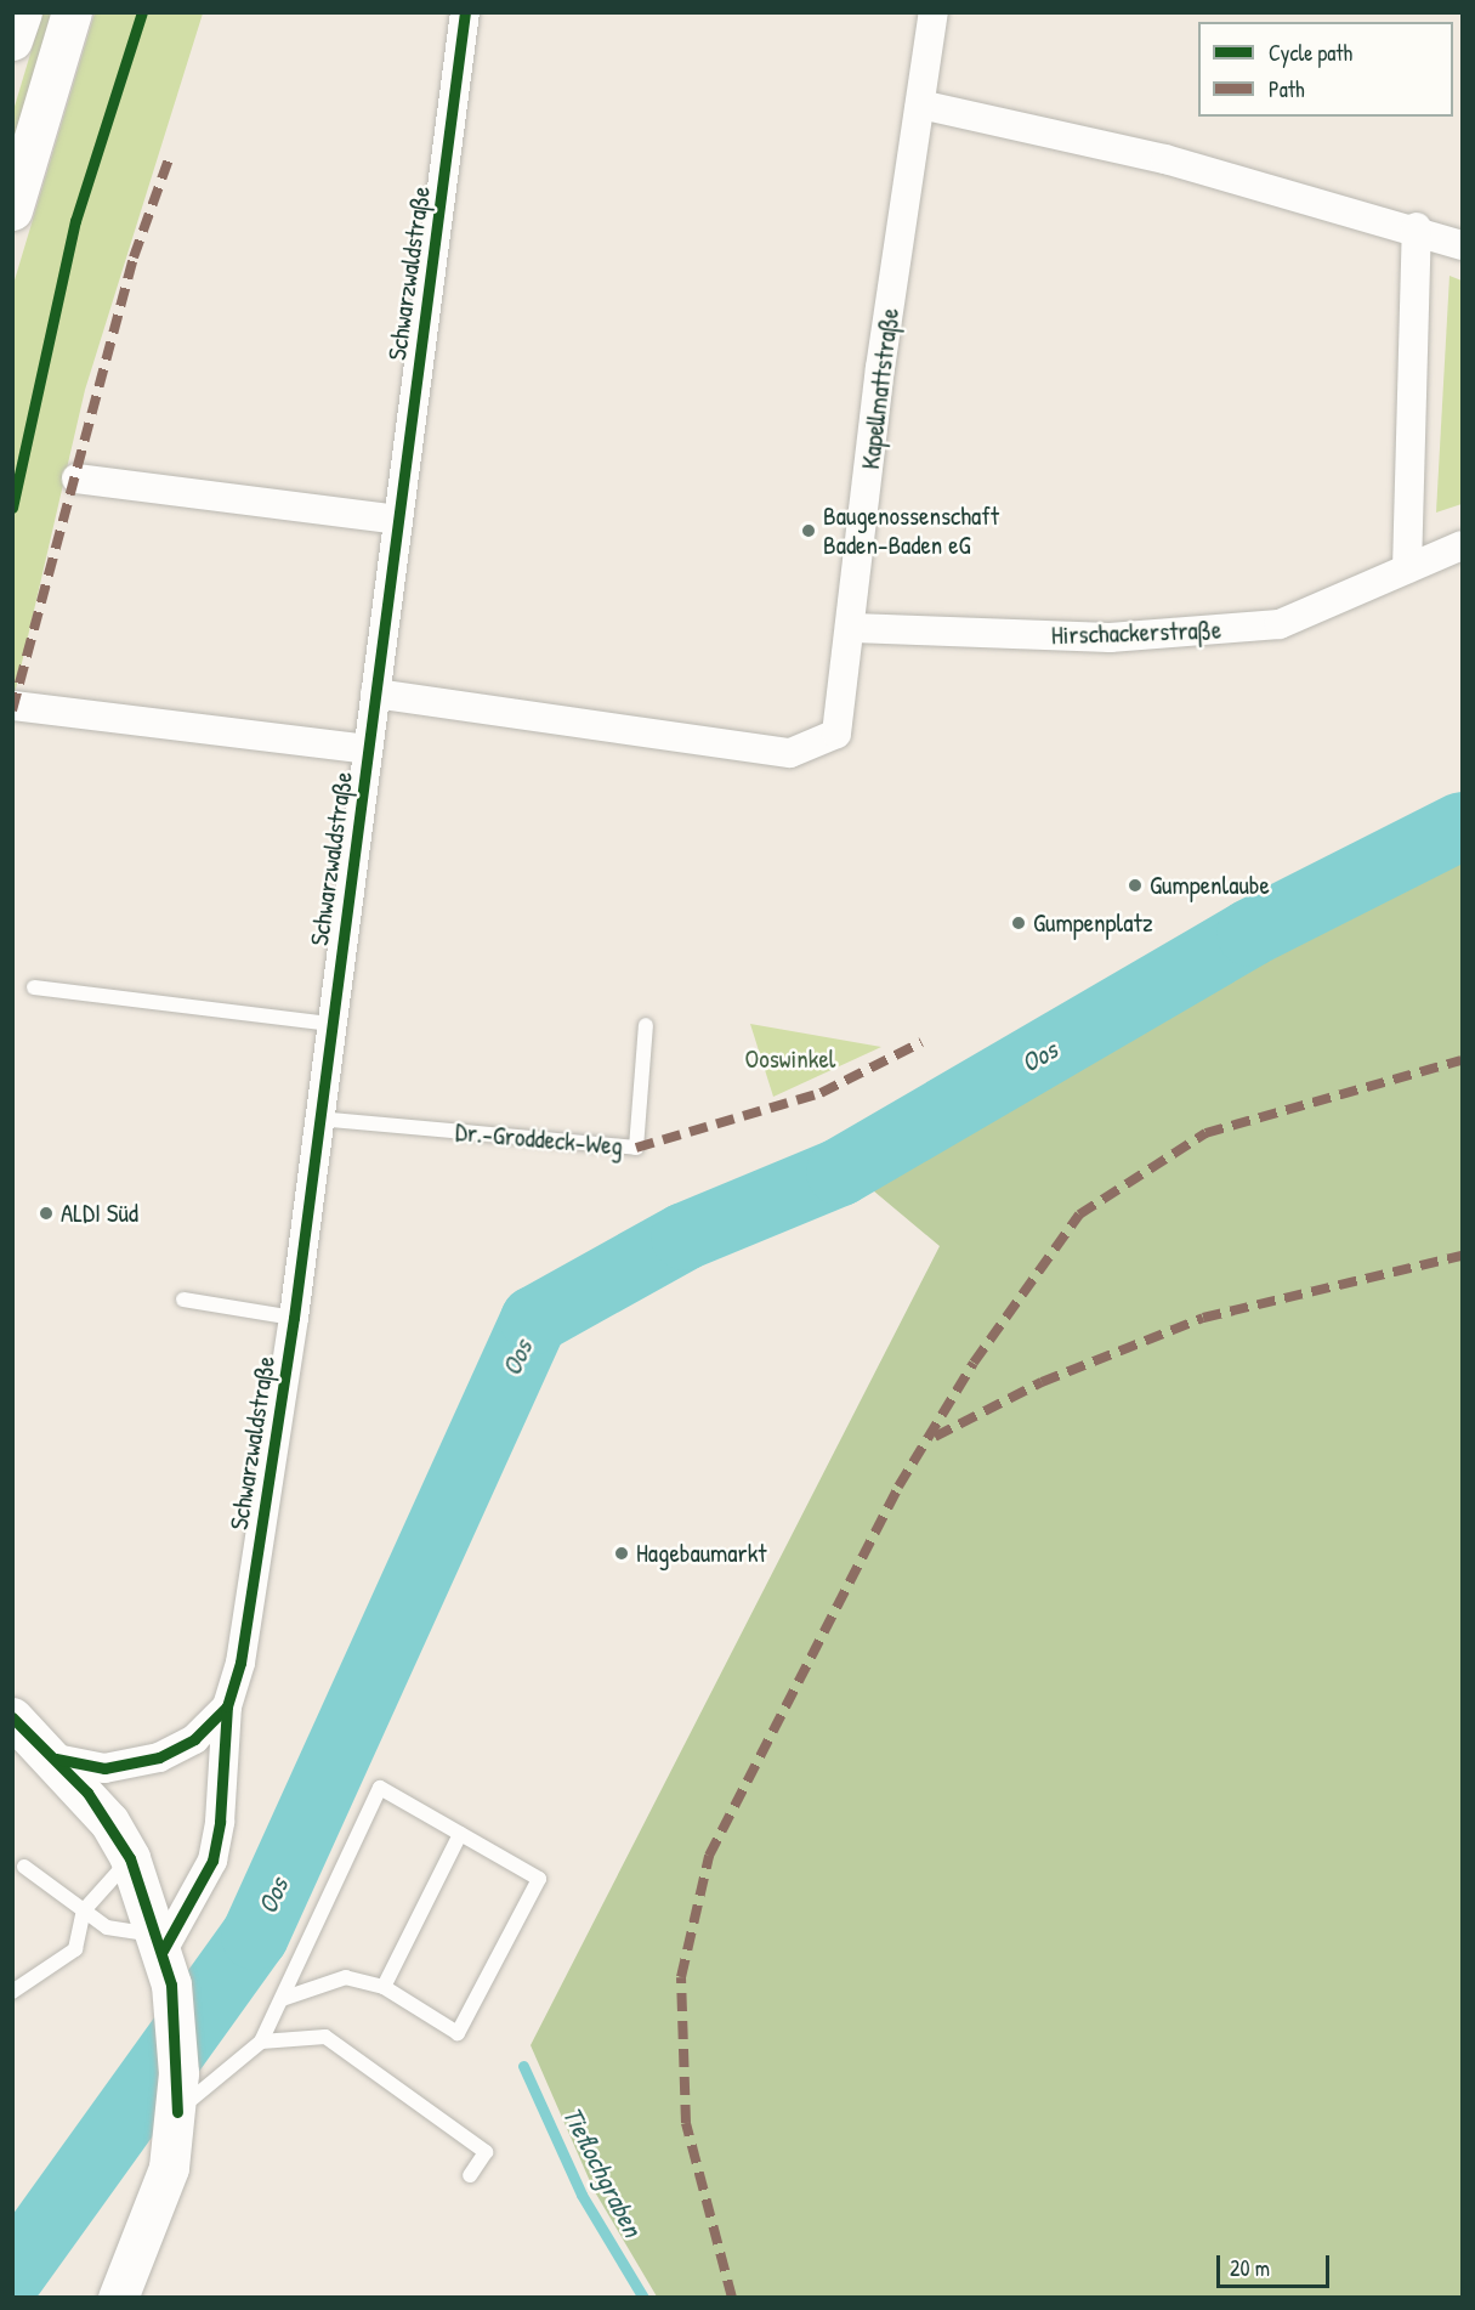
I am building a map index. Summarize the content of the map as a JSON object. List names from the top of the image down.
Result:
{
  "streets": {
    "street": ["Schwarzwaldstraße", "Kapellmattstraße", "Hirschackerstraße"],
    "lane": ["Dr.-Groddeck-Weg"]
  },
  "crossings": [
    ["Schwarzwaldstraße", "Kapellmattstraße"],
    ["Schwarzwaldstraße", "Dr.-Groddeck-Weg"],
    ["Kapellmattstraße", "Hirschackerstraße"]
  ],
  "water": ["Oos", "Tieflochgraben"],
  "parks": ["Ooswinkel"],
  "places": [
    "Baugenossenschaft Baden-Baden eG",
    "Gumpenlaube",
    "Gumpenplatz",
    "ALDI Süd",
    "Hagebaumarkt"
  ],
  "legend": ["Cycle path", "Path"],
  "scale_bar": "20 m"
}
